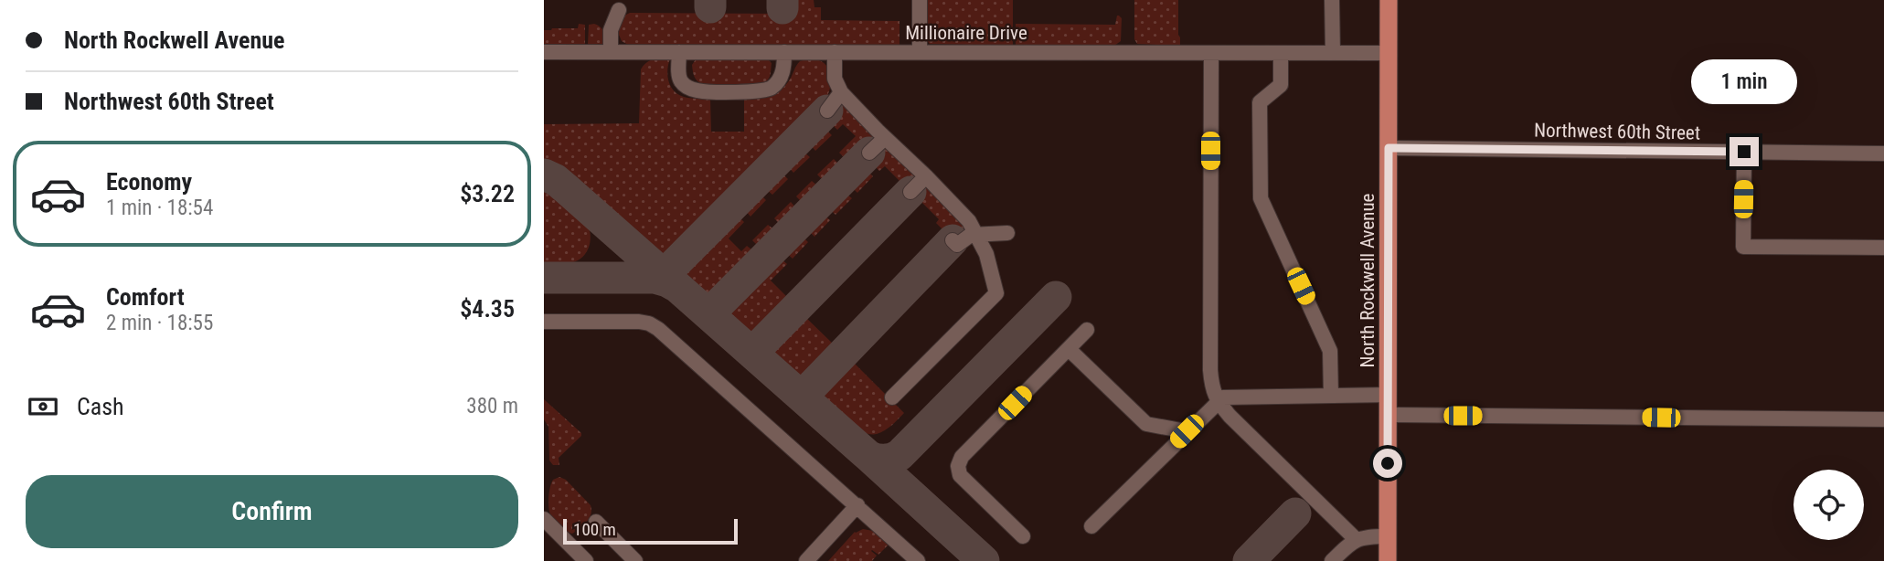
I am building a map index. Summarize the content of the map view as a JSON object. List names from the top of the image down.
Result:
{
  "streets": {
    "main road": ["North Rockwell Avenue"],
    "street": ["Millionaire Drive", "Northwest 60th Street"]
  },
  "crossings": [
    ["Millionaire Drive", "North Rockwell Avenue"],
    ["Northwest 60th Street", "North Rockwell Avenue"]
  ],
  "scale_bar": "100 m",
  "page": {
    "banner": ["North Rockwell Avenue", "Northwest 60th Street"],
    "bubble": "1 min",
    "list": [
      {
        "name": "Economy",
        "note": "1 min · 18:54",
        "value": "$3.22"
      },
      {
        "name": "Comfort",
        "note": "2 min · 18:55",
        "value": "$4.35"
      }
    ],
    "pay": ["Cash", "380 m"],
    "buttons": "Confirm",
    "scale": "100 m"
  }
}
